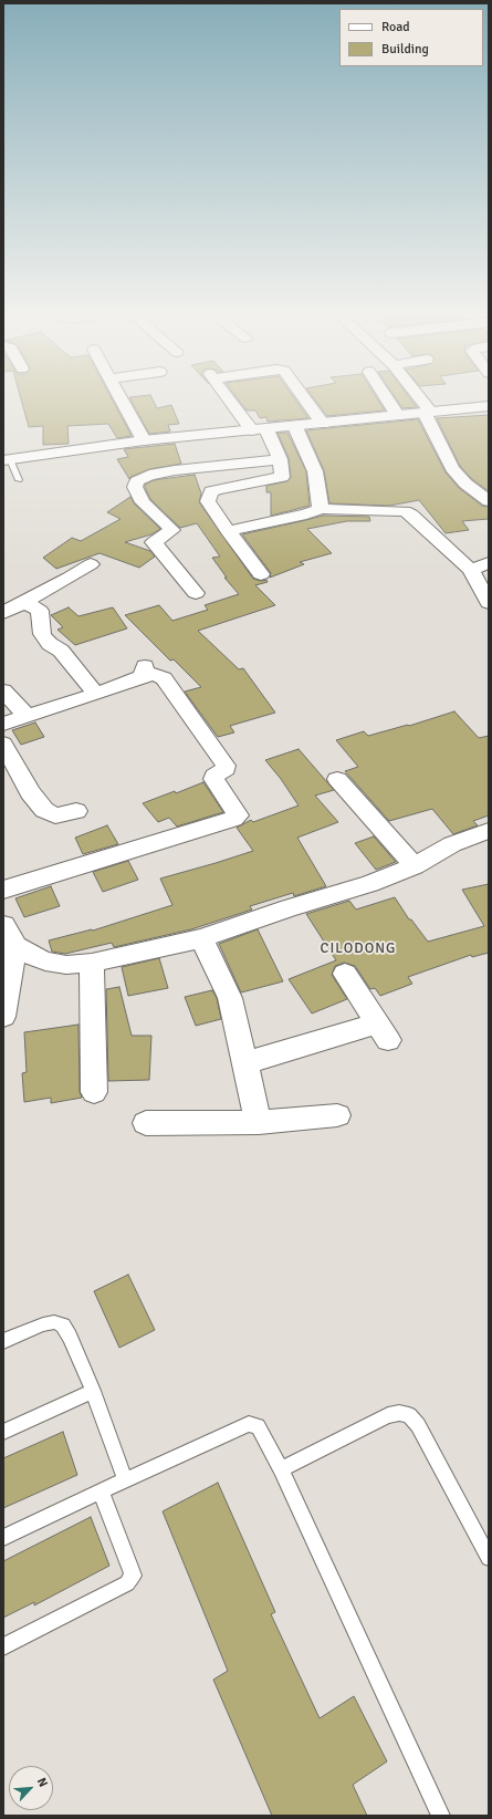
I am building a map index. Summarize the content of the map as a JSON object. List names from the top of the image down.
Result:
{
  "districts": ["CILODONG"],
  "legend": ["Road", "Building"],
  "north": "top right"
}
